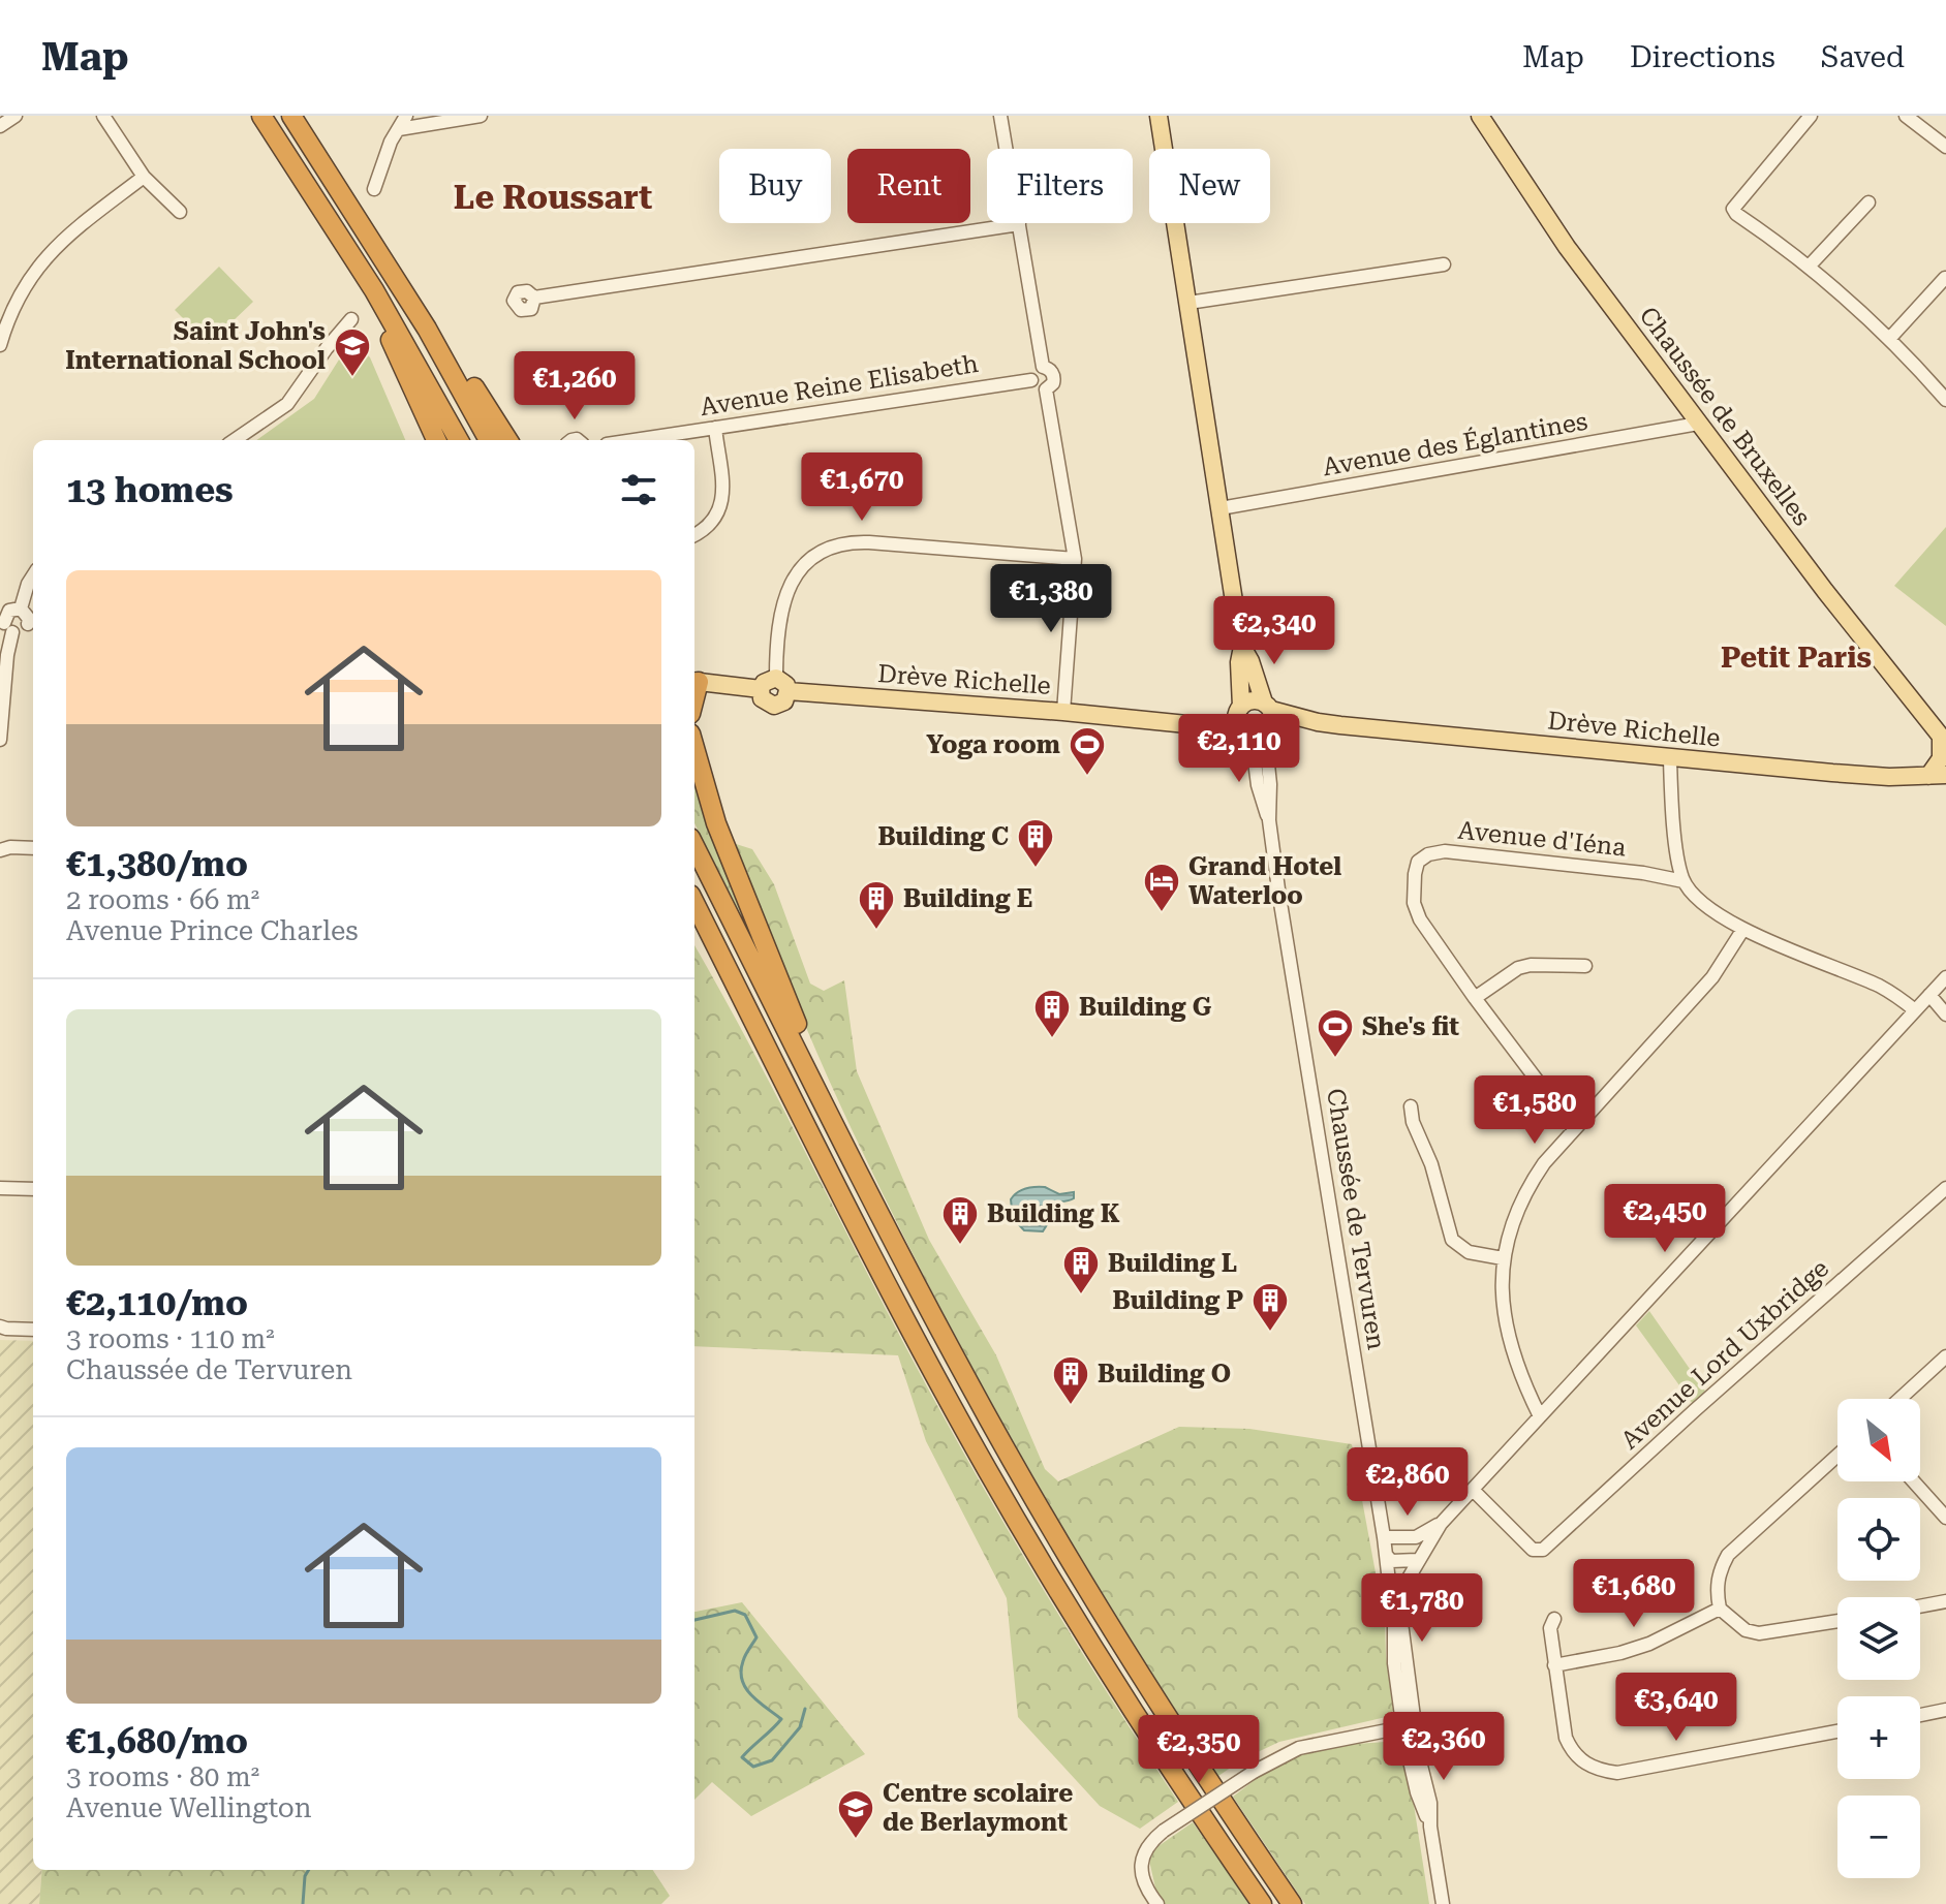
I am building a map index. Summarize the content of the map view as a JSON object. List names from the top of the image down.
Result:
{
  "streets": {
    "main road": ["Chaussée de Bruxelles", "Drève Richelle", "Chaussée de Tervuren"],
    "street": [
      "Avenue Reine Elisabeth",
      "Avenue des Églantines",
      "Avenue d'Iéna",
      "Avenue Lord Uxbridge"
    ]
  },
  "crossings": [
    ["Chaussée de Bruxelles", "Avenue des Églantines"],
    ["Chaussée de Bruxelles", "Drève Richelle"],
    ["Avenue des Églantines", "Chaussée de Tervuren"],
    ["Drève Richelle", "Chaussée de Tervuren"]
  ],
  "districts": ["Le Roussart", "Petit Paris"],
  "places": {
    "school or university": ["Saint John's International School", "Centre scolaire de Berlaymont"],
    "sports": ["Yoga room", "She's fit"],
    "building": [
      "Building C",
      "Building E",
      "Building G",
      "Building K",
      "Building L",
      "Building P",
      "Building O"
    ],
    "hotel": ["Grand Hotel Waterloo"]
  },
  "north": "bottom right",
  "page": {
    "header": "Map",
    "nav": ["Map", "Directions", "Saved"],
    "chip": [
      "Buy",
      "Rent",
      "Filters",
      "New"
    ],
    "price": [
      "€1,260",
      "€1,670",
      "€1,380",
      "€2,340",
      "€2,110",
      "€1,580",
      "€2,450",
      "€2,860",
      "€1,680",
      "€1,780",
      "€3,640",
      "€2,360",
      "€2,350"
    ],
    "heading": "13 homes",
    "list": [
      {
        "name": "€1,380/mo",
        "note": "2 rooms · 66 m² · Avenue Prince Charles"
      },
      {
        "name": "€2,110/mo",
        "note": "3 rooms · 110 m² · Chaussée de Tervuren"
      },
      {
        "name": "€1,680/mo",
        "note": "3 rooms · 80 m² · Avenue Wellington"
      }
    ],
    "map_buttons": ["+", "−"]
  }
}
